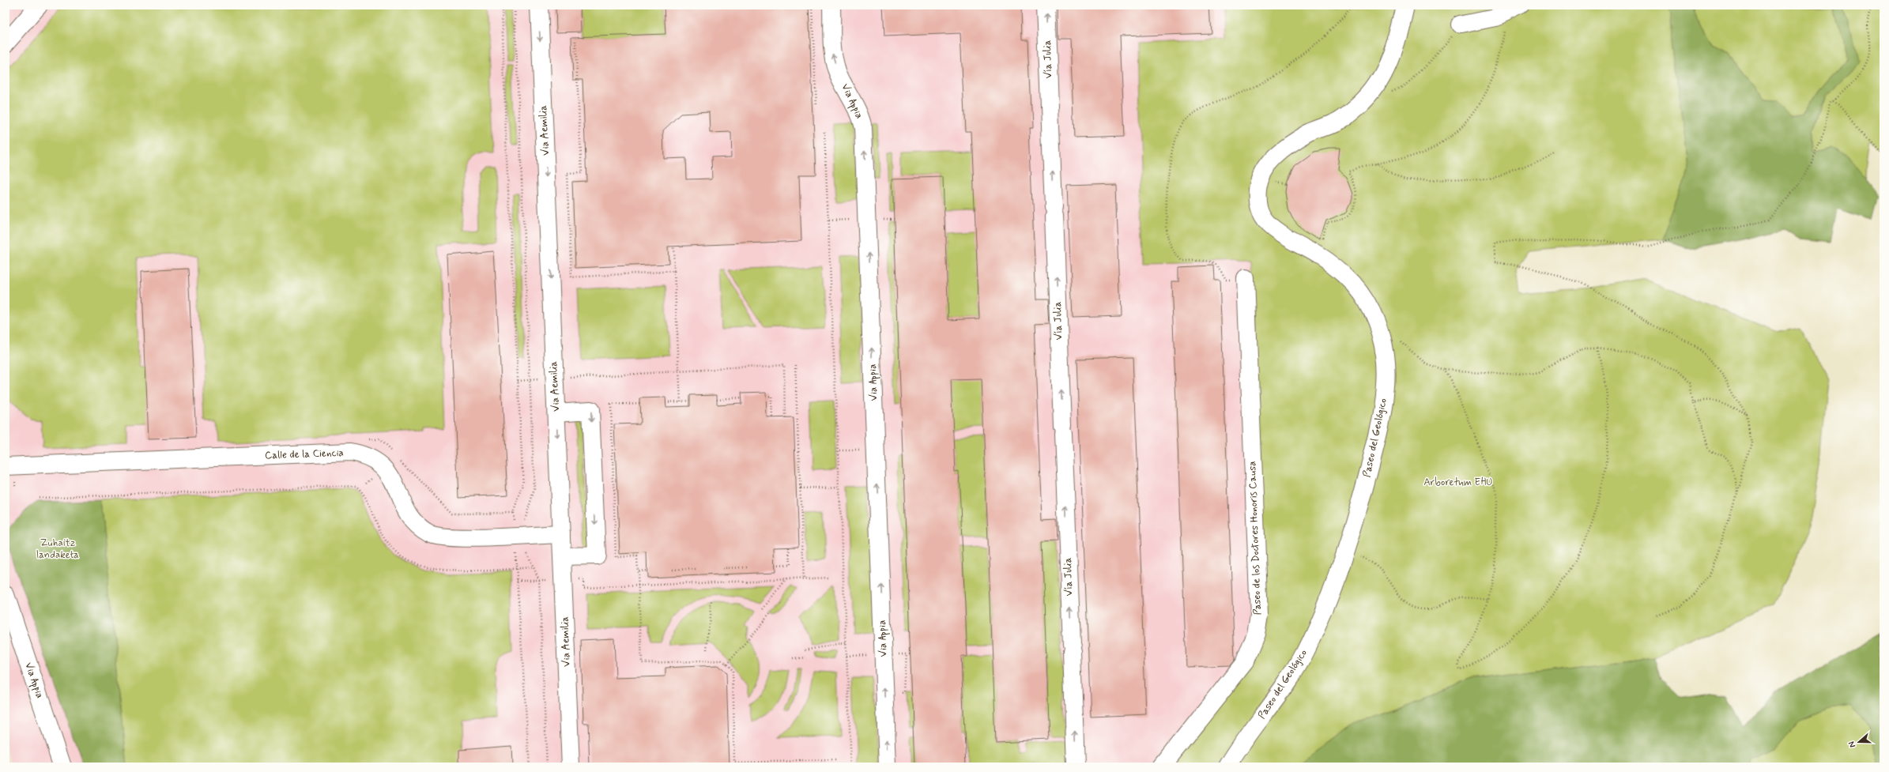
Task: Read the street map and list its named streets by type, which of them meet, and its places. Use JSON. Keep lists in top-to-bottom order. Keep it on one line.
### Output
{"streets":{"street":["Vía Julia","Via Appia","Via Aemilia","Paseo del Geológico","Calle de la Ciencia","Paseo de los Doctores Honoris Causa"]},"crossings":[["Via Aemilia","Calle de la Ciencia"]],"one_way":["Vía Julia","Via Appia","Via Aemilia"],"parks":["Arboretum EHU","Zuhaitz landaketa"],"north":"left"}
